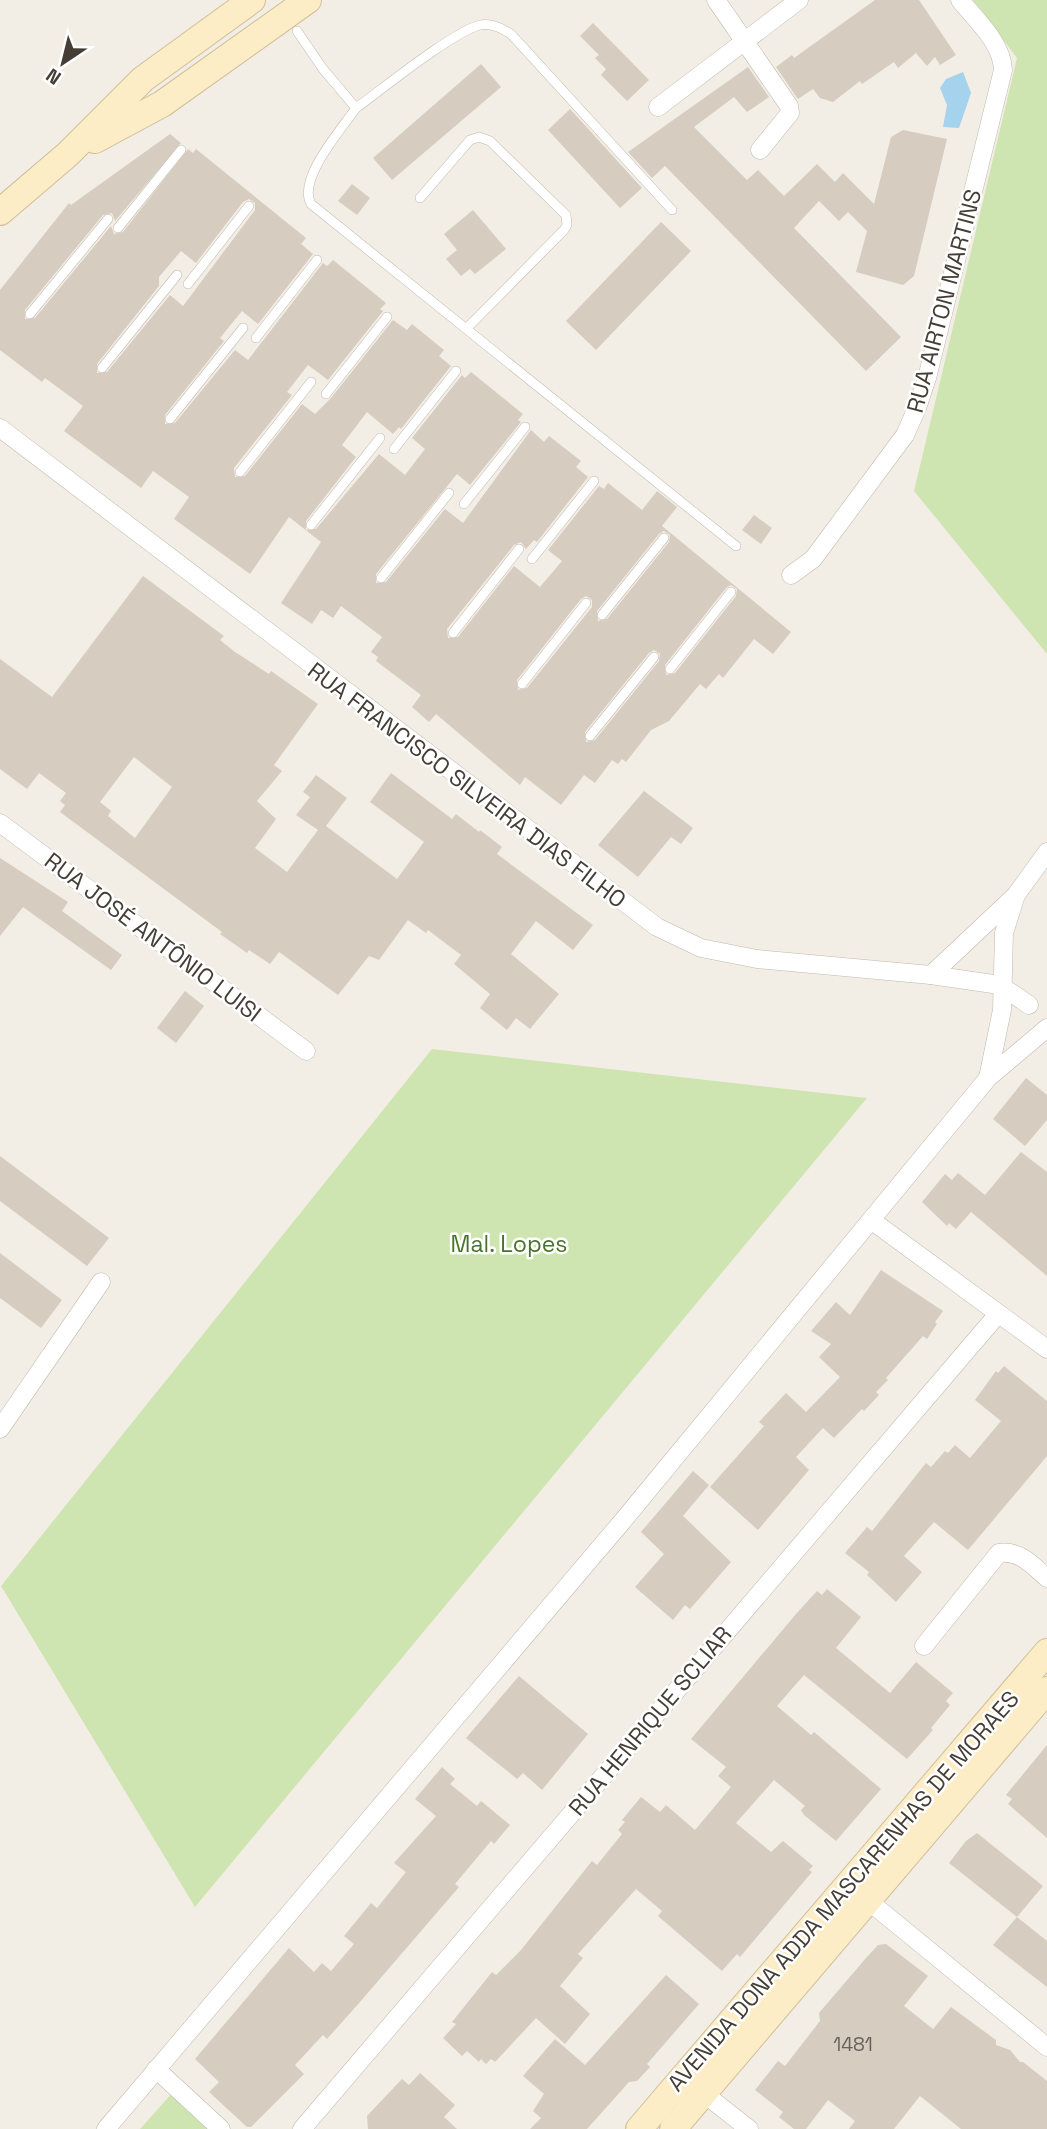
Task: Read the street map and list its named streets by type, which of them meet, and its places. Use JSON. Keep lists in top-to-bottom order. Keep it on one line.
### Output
{"streets":{"main road":["AVENIDA DONA ADDA MASCARENHAS DE MORAES"],"street":["RUA AIRTON MARTINS","RUA FRANCISCO SILVEIRA DIAS FILHO","RUA JOSÉ ANTÔNIO LUISI","RUA HENRIQUE SCLIAR"]},"parks":["Mal. Lopes"],"house_numbers":["1481"],"north":"bottom left"}
